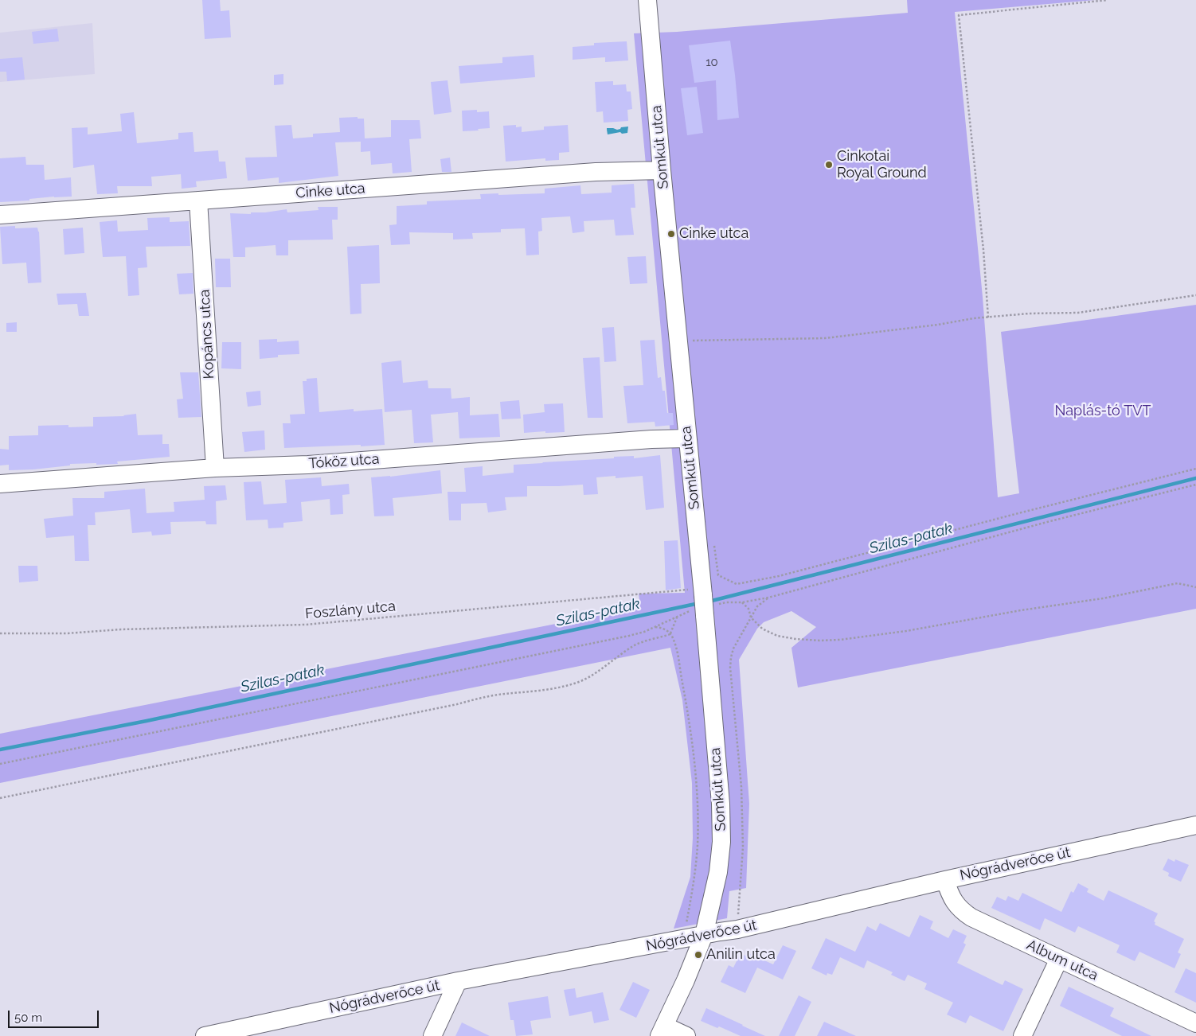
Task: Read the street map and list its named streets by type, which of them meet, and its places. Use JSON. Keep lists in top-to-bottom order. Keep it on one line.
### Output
{"streets":{"street":["Somkút utca","Cinke utca","Kopáncs utca","Tóköz utca","Nógrádverőce út","Album utca"],"path":["Foszlány utca"]},"crossings":[["Somkút utca","Cinke utca"],["Somkút utca","Tóköz utca"],["Somkút utca","Foszlány utca"],["Somkút utca","Nógrádverőce út"],["Cinke utca","Kopáncs utca"],["Kopáncs utca","Tóköz utca"],["Nógrádverőce út","Album utca"]],"water":["Szilas-patak"],"parks":["Naplás-tó TVT"],"places":["Cinkotai Royal Ground","Cinke utca","Anilin utca"],"house_numbers":["10"],"scale_bar":"50 m"}
